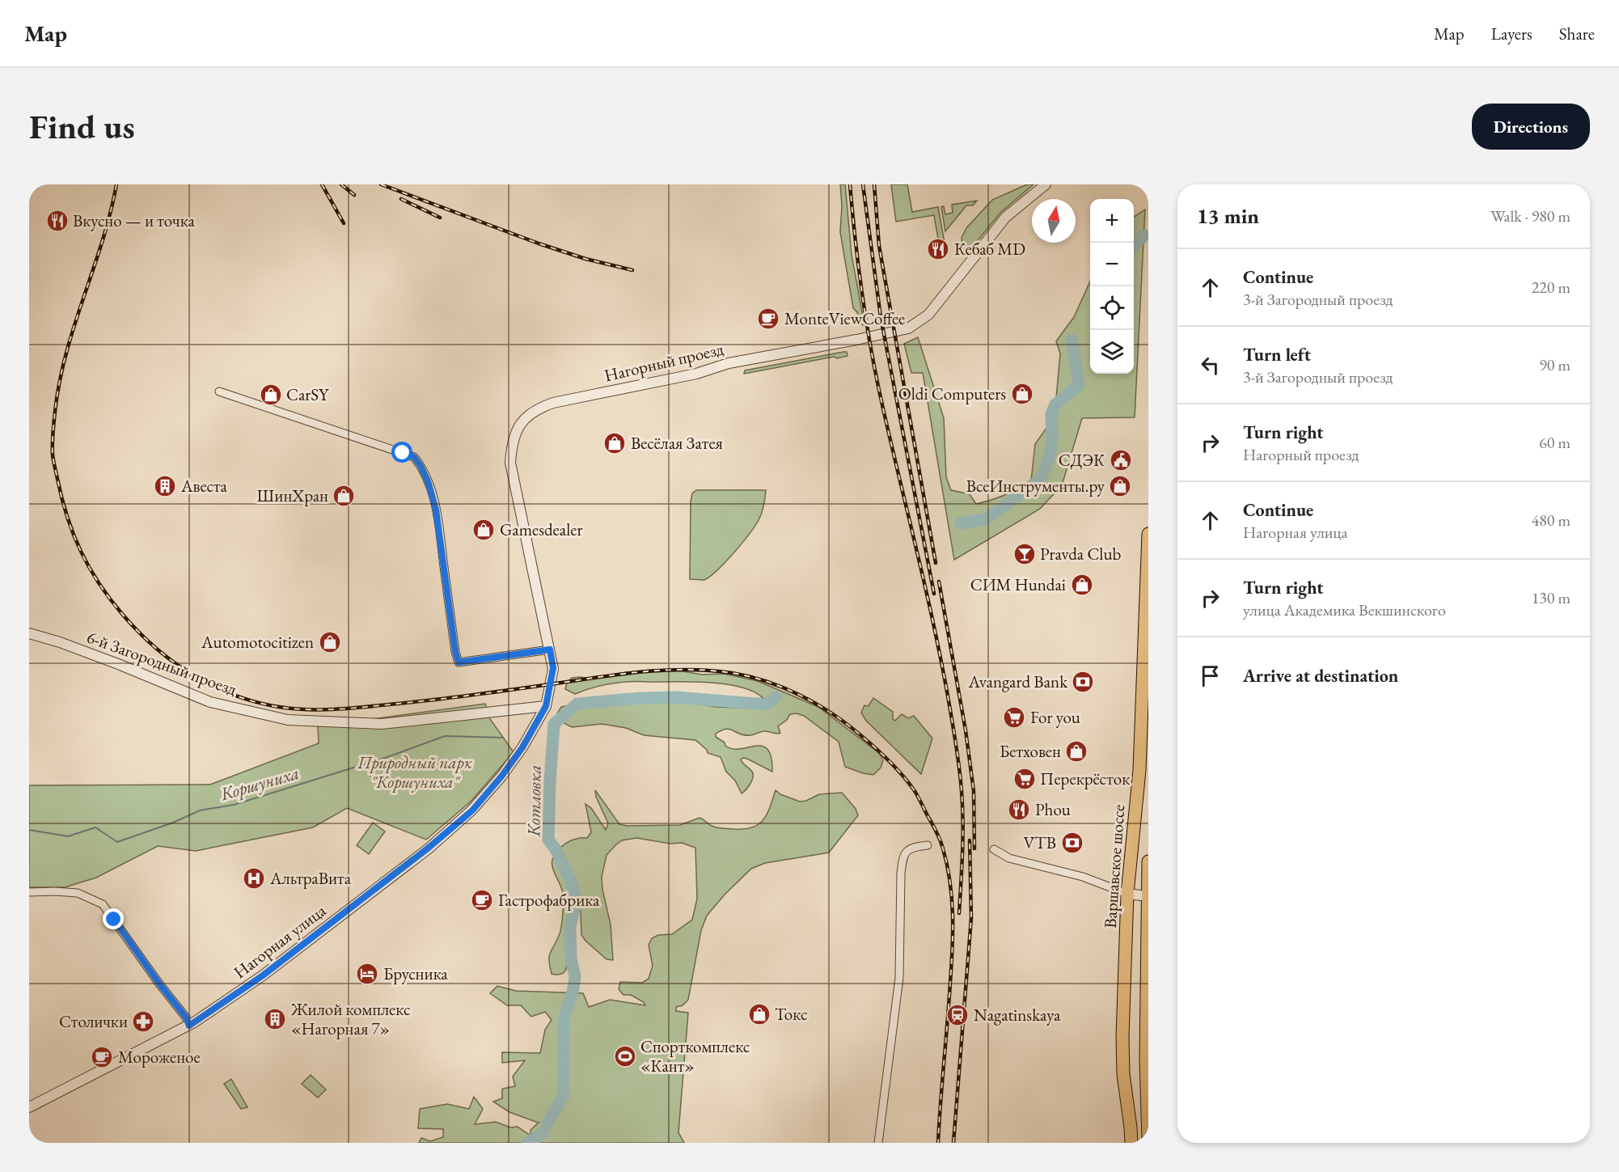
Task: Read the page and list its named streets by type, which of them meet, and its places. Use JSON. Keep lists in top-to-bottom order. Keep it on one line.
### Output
{"streets":{"main road":["Варшавское шоссе"],"street":["Нагорный проезд","6-й Загородный проезд","Нагорная улица"]},"crossings":[["Нагорный проезд","6-й Загородный проезд"],["Нагорный проезд","Нагорная улица"],["6-й Загородный проезд","Нагорная улица"]],"water":["Коршуниха","Котловка"],"parks":["Природный парк \"Коршуниха\""],"places":{"restaurant":["Вкусно — и точка","Кебаб MD","Phou"],"cafe":["MonteViewCoffee","Гастрофабрика","Мороженое"],"shop":["Oldi Computers","CarSY","Весёлая Затея","ВсеИнструменты.ру","ШинХран","Gamesdealer","СИМ Hundai","Automotocitizen","Бетховен","Токс"],"public building":["СДЭК"],"building":["Авеста","Жилой комплекс «Нагорная 7»"],"bar":["Pravda Club"],"bank":["Avangard Bank","VTB"],"supermarket":["For you","Перекрёсток"],"hospital":["АльтраВита"],"hotel":["Брусника"],"station":["Nagatinskaya"],"pharmacy":["Столички"],"sports":["Спорткомплекс «Кант»"]},"north":"top","page":{"header":"Map","nav":["Map","Layers","Share"],"buttons":"Directions","title":"Find us","heading":["13 min","Walk · 980 m"],"map_buttons":["+","−"],"list":[["Continue","3-й Загородный проезд","220 m"],["Turn left","3-й Загородный проезд","90 m"],["Turn right","Нагорный проезд","60 m"],["Continue","Нагорная улица","480 m"],["Turn right","улица Академика Векшинского","130 m"],"Arrive at destination"]}}
